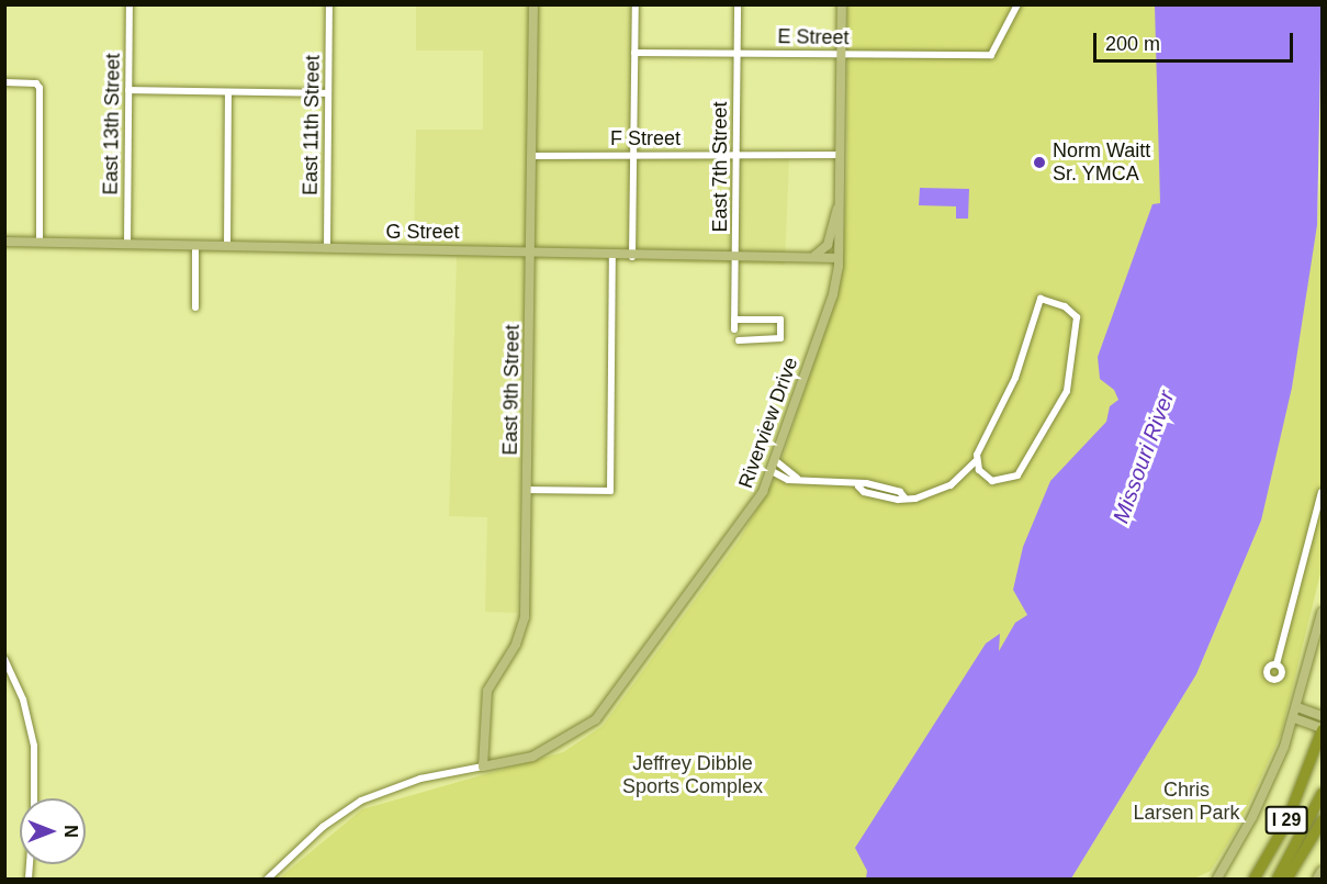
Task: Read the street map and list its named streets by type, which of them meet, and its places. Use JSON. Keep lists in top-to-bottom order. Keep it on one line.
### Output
{"streets":{"highway":["I 29"],"main road":["G Street","East 9th Street","Riverview Drive"],"street":["E Street","East 13th Street","East 11th Street","F Street","East 7th Street"]},"crossings":[["E Street","East 7th Street"],["E Street","Riverview Drive"],["East 13th Street","G Street"],["East 11th Street","G Street"],["F Street","East 7th Street"],["F Street","East 9th Street"],["F Street","Riverview Drive"],["East 7th Street","G Street"],["G Street","East 9th Street"],["G Street","Riverview Drive"],["East 9th Street","Riverview Drive"]],"water":["Missouri River"],"parks":["Jeffrey Dibble Sports Complex","Chris Larsen Park"],"places":["Norm Waitt Sr. YMCA"],"scale_bar":"200 m","north":"right"}
